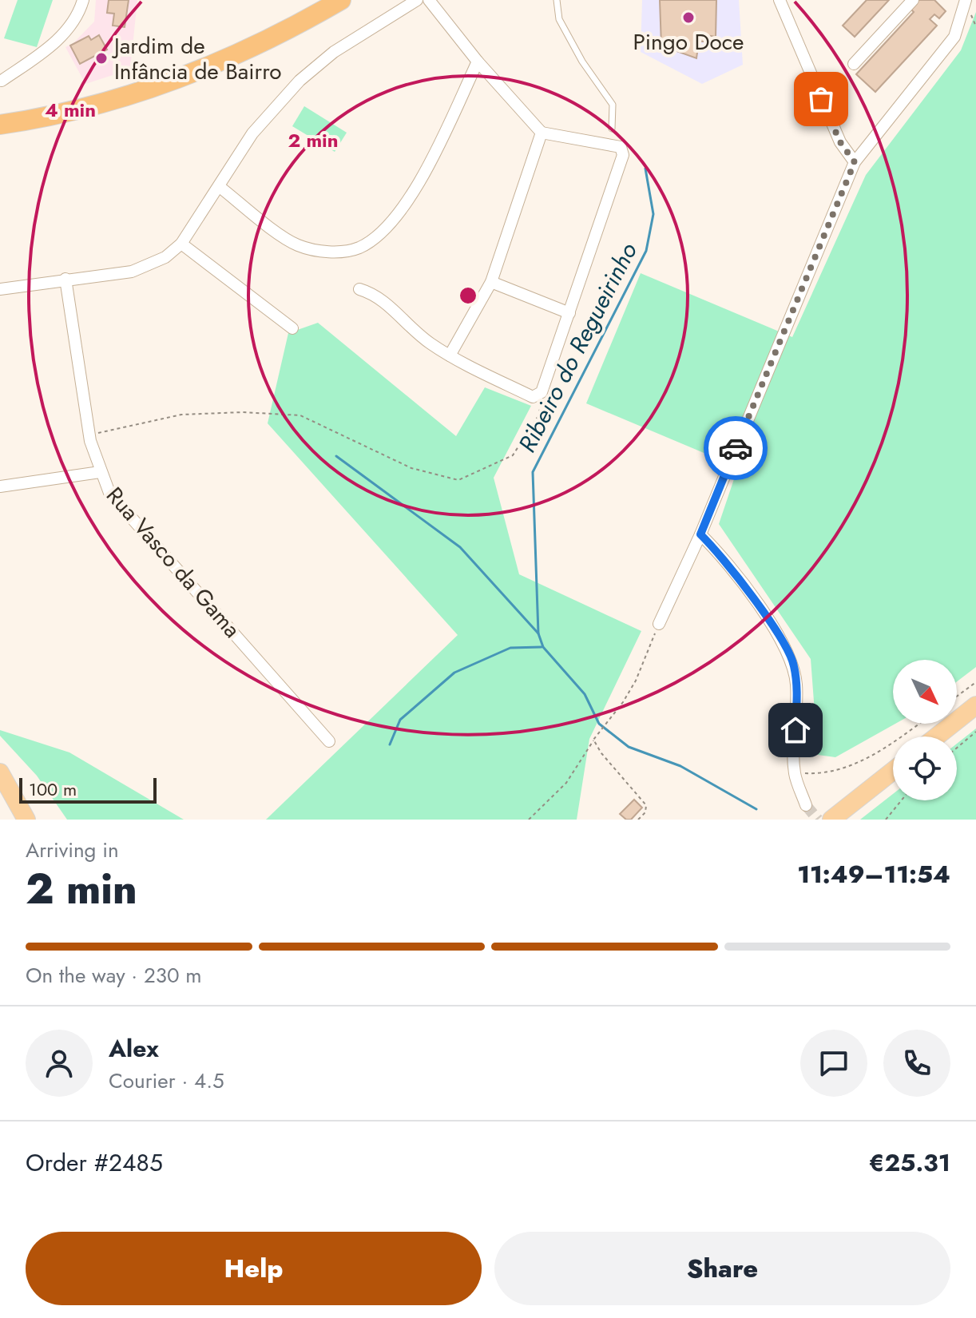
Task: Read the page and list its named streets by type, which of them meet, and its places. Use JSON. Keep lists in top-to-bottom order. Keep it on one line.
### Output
{"streets":{"street":["Rua Vasco da Gama"]},"water":["Ribeiro do Regueirinho"],"places":["Pingo Doce","Jardim de Infância de Bairro"],"scale_bar":"100 m","north":"bottom right","page":{"scale":"100 m","heading":["2 min","Arriving in","11:49–11:54"],"panel":["Alex","Courier · 4.5","Order #2485","€25.31"],"bar":"On the way · 230 m","buttons":["Help","Share"]},"rings":["4 min","2 min"]}
